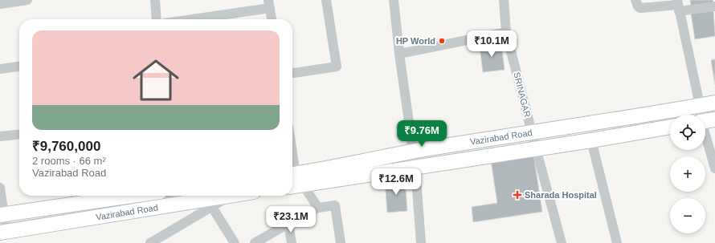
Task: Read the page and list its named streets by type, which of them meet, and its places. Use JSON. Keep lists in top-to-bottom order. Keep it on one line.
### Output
{"streets":{"main road":["Vazirabad Road"],"street":["SRINAGAR"]},"crossings":[["SRINAGAR","Vazirabad Road"]],"places":{"other":["HP World"],"health":["Sharada Hospital"]},"page":{"list":[{"name":"₹9,760,000","note":"2 rooms · 66 m² · Vazirabad Road"}],"price":["₹10.1M","₹9.76M","₹12.6M","₹23.1M"],"map_buttons":["+","−"]}}
